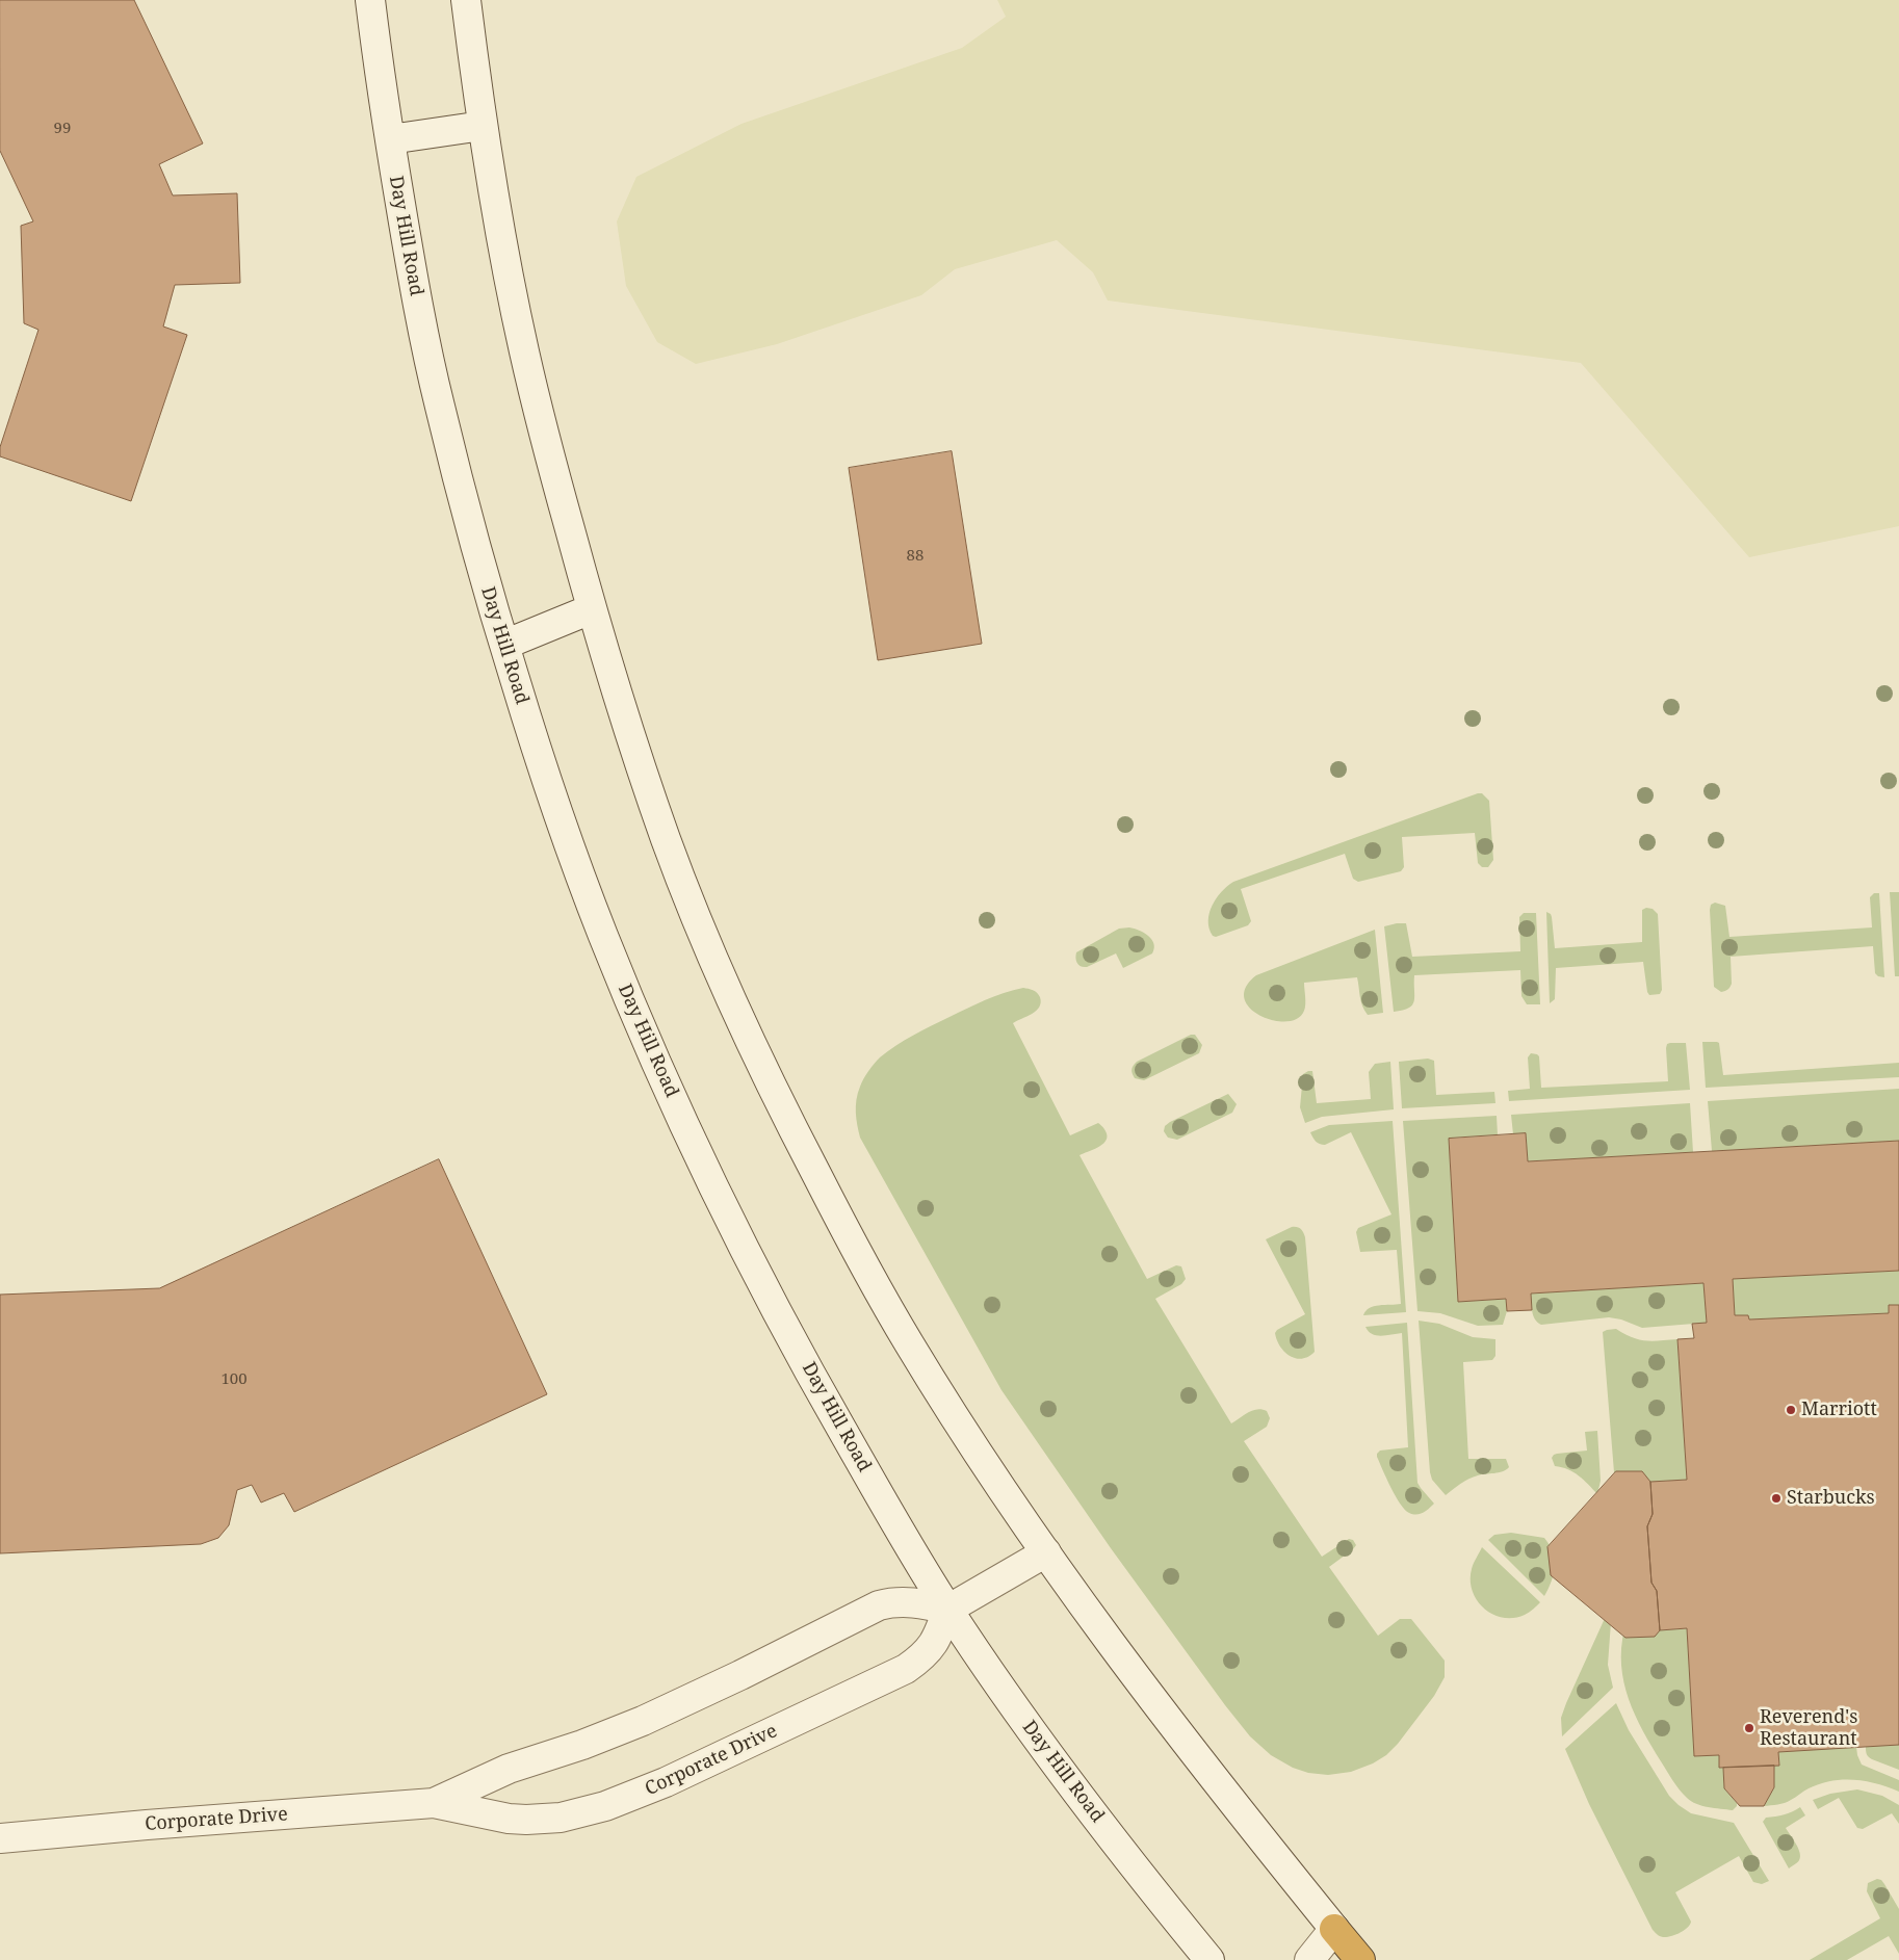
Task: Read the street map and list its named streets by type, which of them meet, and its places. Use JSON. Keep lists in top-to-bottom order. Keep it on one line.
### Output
{"streets":{"main road":["Day Hill Road","Corporate Drive"]},"crossings":[["Day Hill Road","Corporate Drive"]],"places":["Marriott","Starbucks","Reverend's Restaurant"],"house_numbers":["99","88","100"]}
